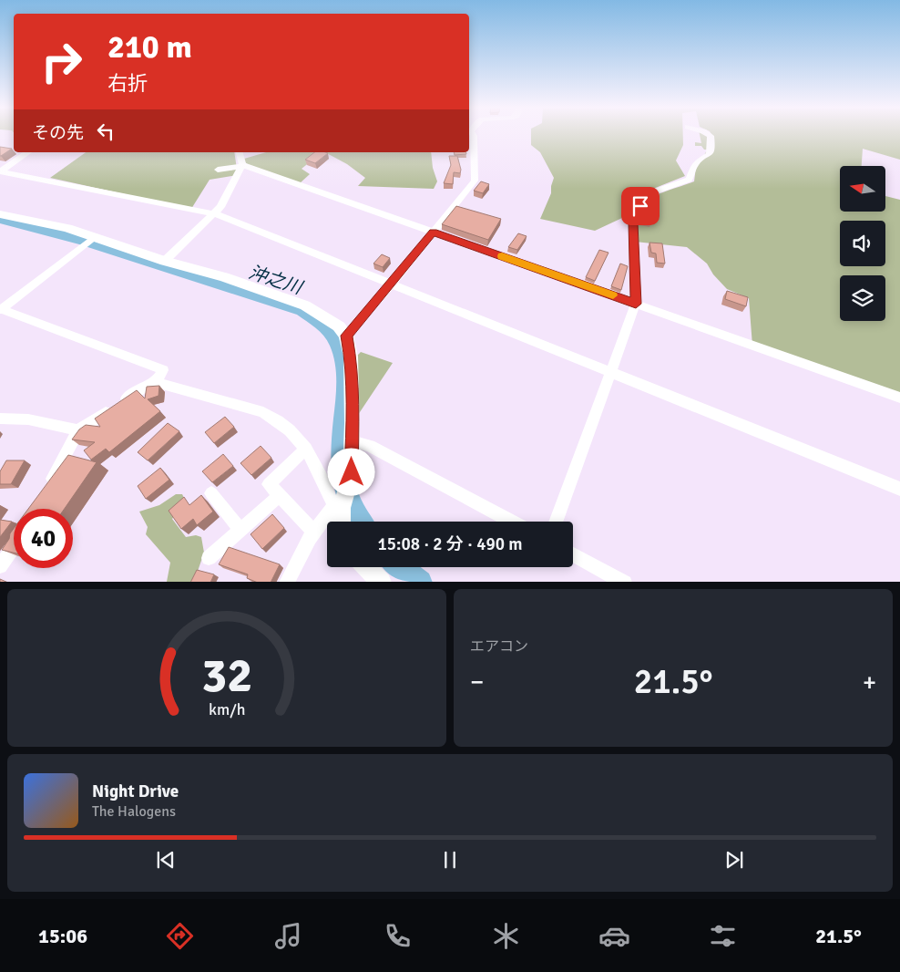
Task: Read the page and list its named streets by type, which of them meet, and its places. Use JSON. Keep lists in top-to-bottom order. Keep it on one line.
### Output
{"water":["沖之川"],"north":"left","page":{"turn":["210 m","右折"],"then":"その先","limit":"40","trip":"15:08 · 2 分 · 490 m","tile":"エアコン","heat":["−","21.5°","+"],"song":["Night Drive","The Halogens"],"tabs":["15:06","21.5°"],"gauge":["32","km/h"]}}
